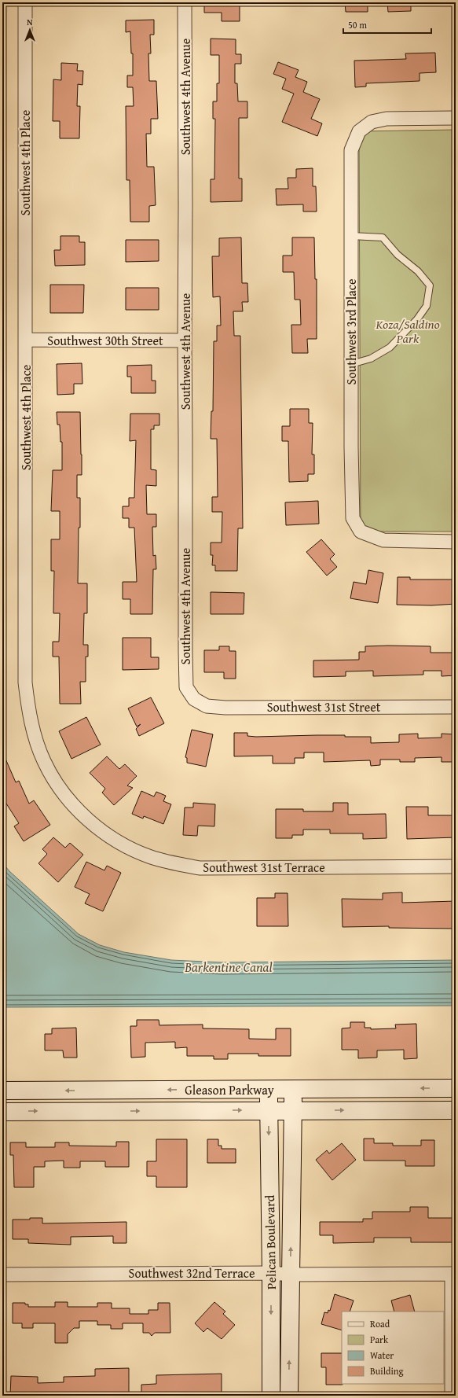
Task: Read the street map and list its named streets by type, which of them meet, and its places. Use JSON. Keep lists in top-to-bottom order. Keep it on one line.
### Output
{"streets":{"main road":["Gleason Parkway","Pelican Boulevard"],"street":["Southwest 4th Avenue","Southwest 4th Place","Southwest 3rd Place","Southwest 30th Street","Southwest 31st Street","Southwest 31st Terrace","Southwest 32nd Terrace"]},"crossings":[["Southwest 4th Avenue","Southwest 30th Street"],["Southwest 4th Avenue","Southwest 31st Street"],["Southwest 4th Place","Southwest 30th Street"],["Southwest 4th Place","Southwest 31st Terrace"],["Gleason Parkway","Pelican Boulevard"],["Pelican Boulevard","Southwest 32nd Terrace"]],"water":["Barkentine Canal"],"parks":["Koza/Saldino Park"],"legend":["Road","Park","Water","Building"],"scale_bar":"50 m","north":"top"}
